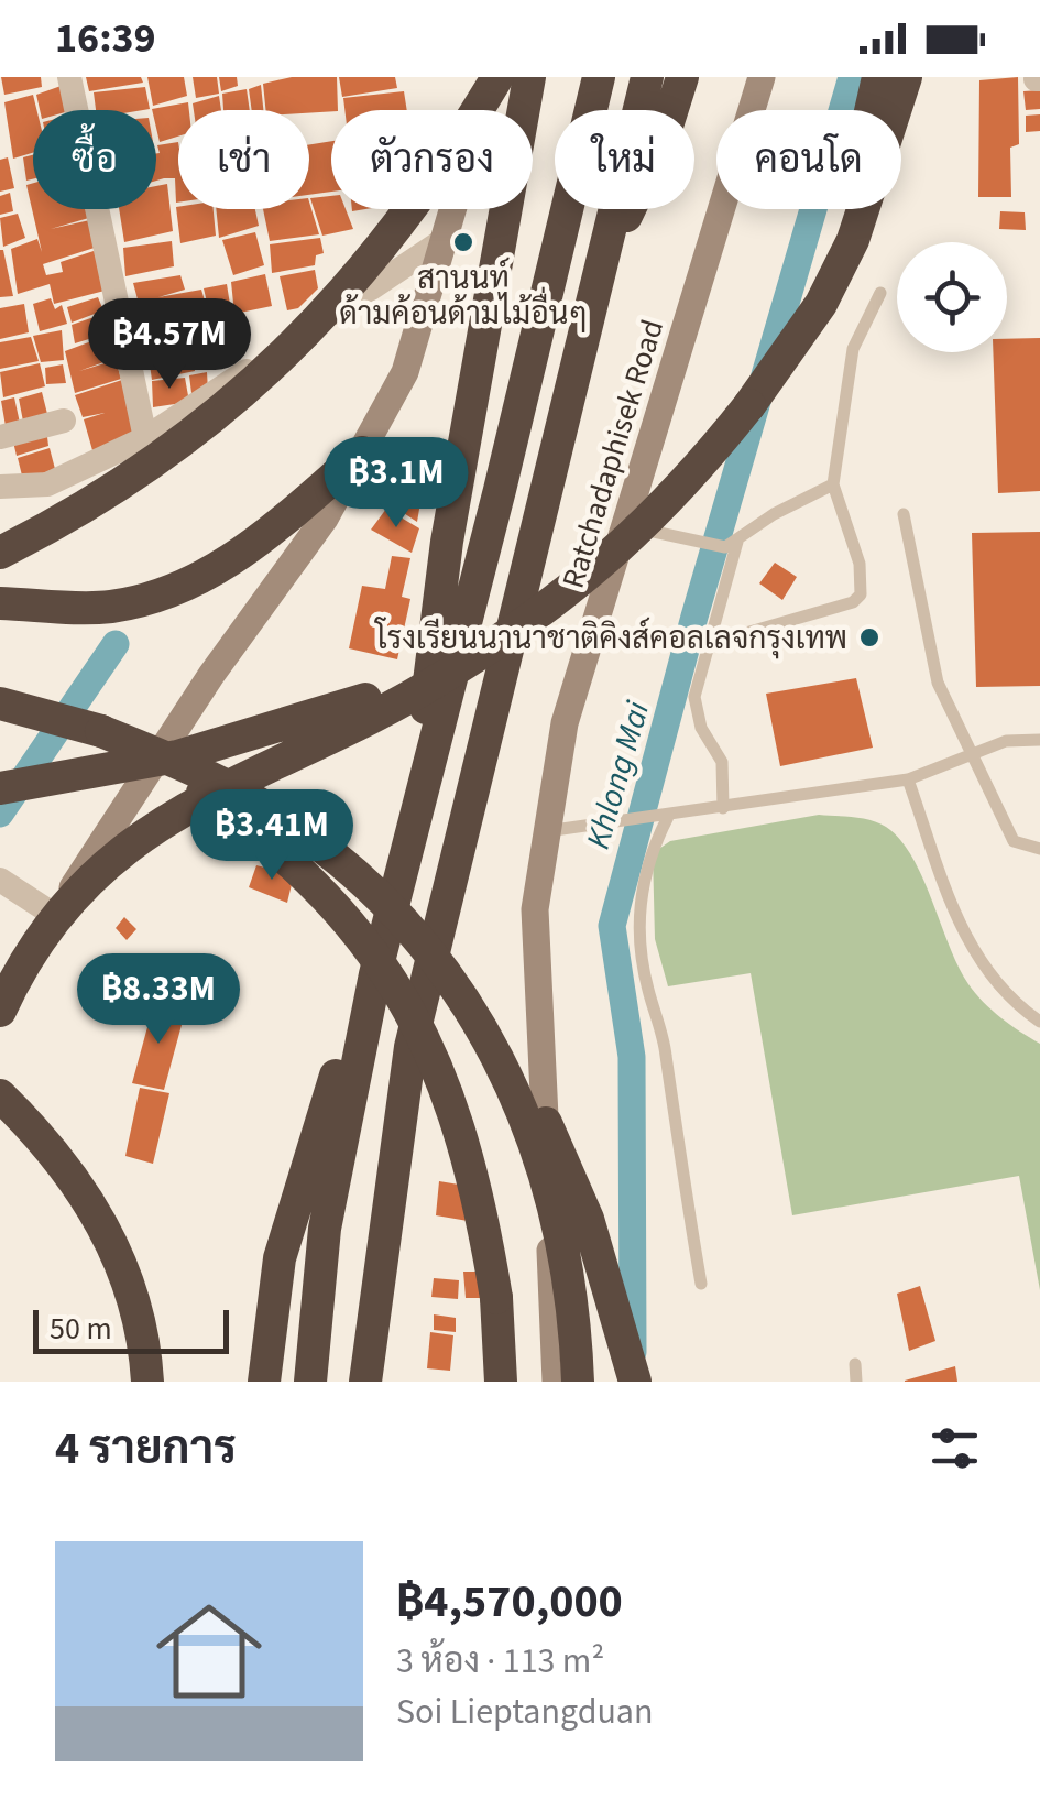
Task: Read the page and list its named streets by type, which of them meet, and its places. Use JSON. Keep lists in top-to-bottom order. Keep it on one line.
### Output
{"streets":{"main road":["Ratchadaphisek Road"]},"water":["Khlong Mai"],"places":["สานนท์ ด้ามค้อนด้ามไม้อื่นๆ","โรงเรียนนานาชาติคิงส์คอลเลจกรุงเทพ"],"scale_bar":"50 m","page":{"status":"16:39","chip":["ซื้อ","เช่า","ตัวกรอง","ใหม่","คอนโด"],"price":["฿4.57M","฿3.1M","฿3.41M","฿8.33M"],"scale":"50 m","heading":"4 รายการ","list":[{"name":"฿4,570,000","note":"3 ห้อง · 113 m² · Soi Lieptangduan"}]}}
